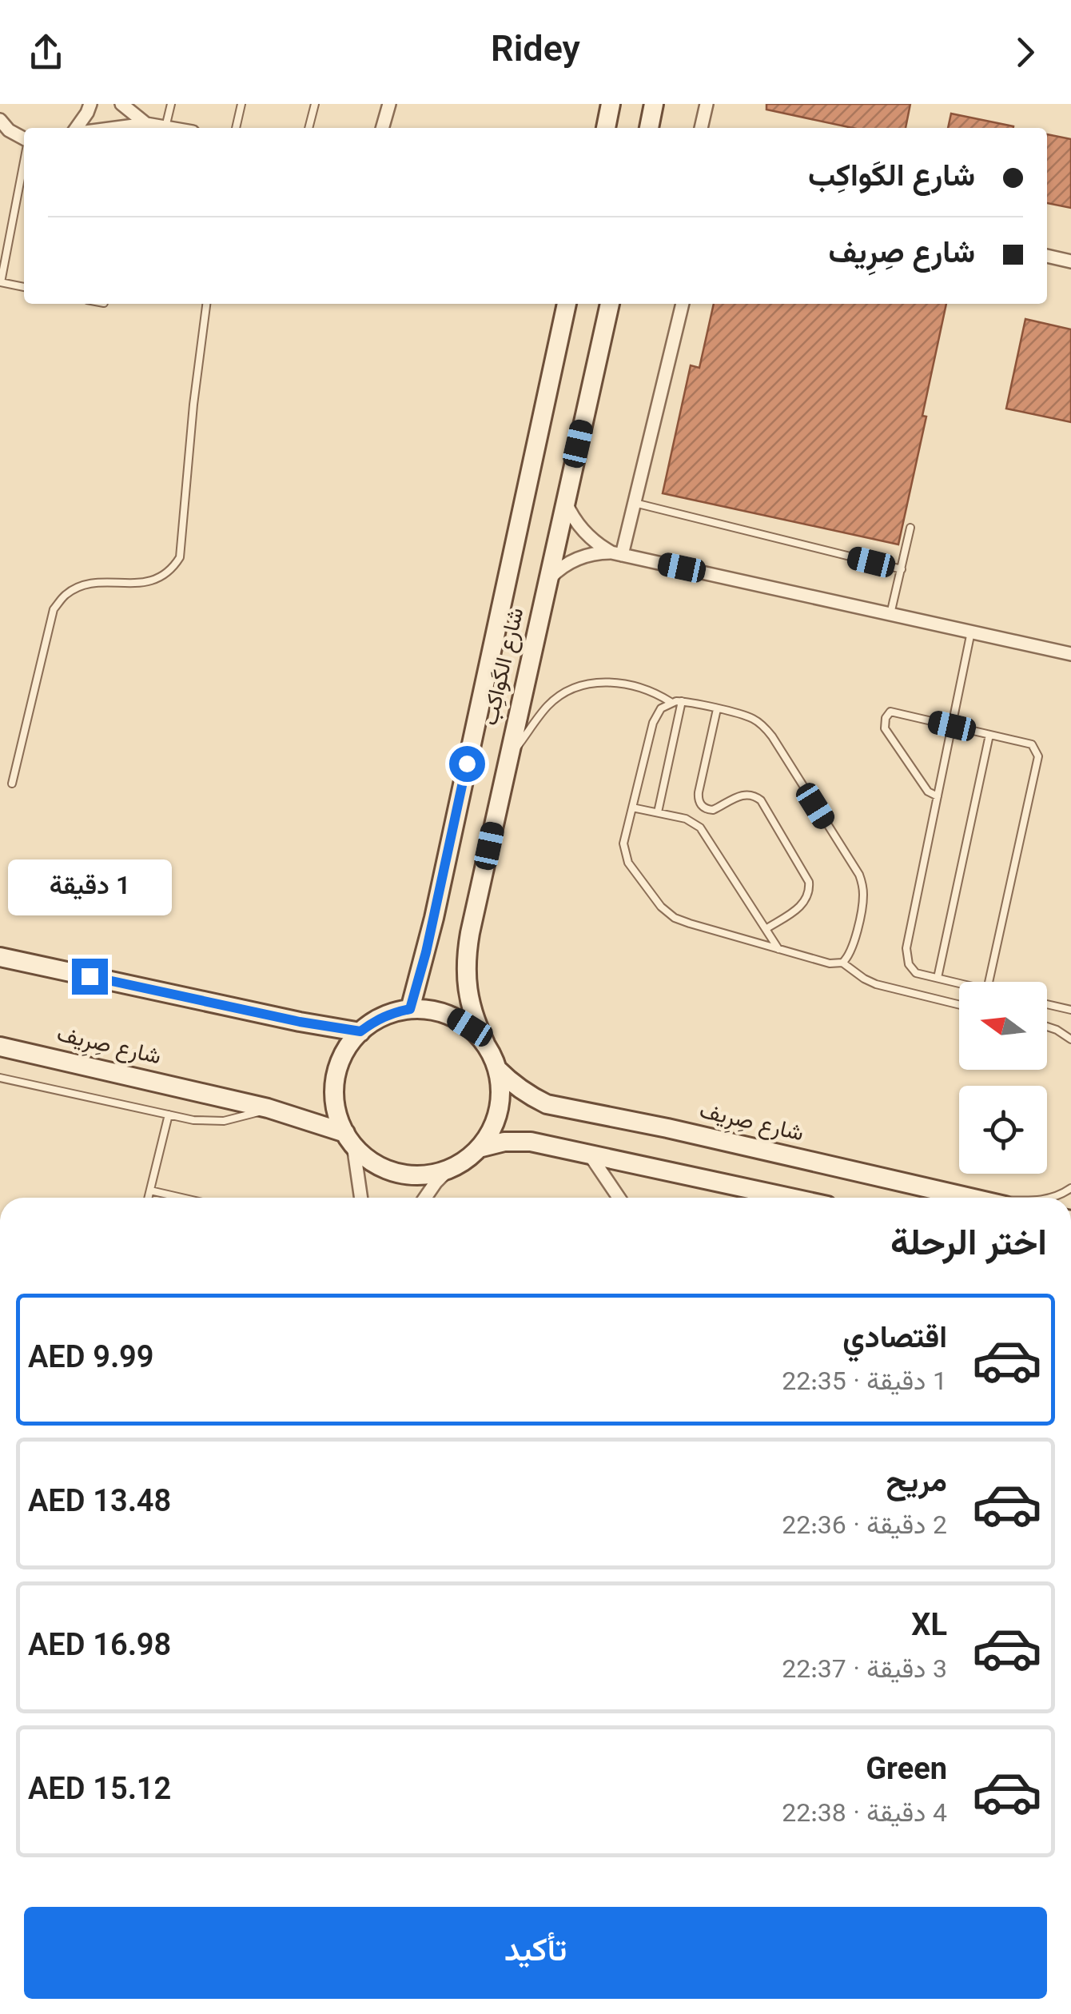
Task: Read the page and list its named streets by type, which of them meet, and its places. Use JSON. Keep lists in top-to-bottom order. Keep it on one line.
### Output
{"streets":{"main road":["شارع الكَواكِب","شارع صِرِيف"]},"crossings":[["شارع الكَواكِب","شارع صِرِيف"]],"north":"left","page":{"header":"Ridey","banner":["شارع الكَواكِب","شارع صِرِيف"],"bubble":"1 دقيقة","heading":"اختر الرحلة","list":[{"name":"اقتصادي","note":"1 دقيقة · 22:35","value":"AED 9.99"},{"name":"مريح","note":"2 دقيقة · 22:36","value":"AED 13.48"},{"name":"XL","note":"3 دقيقة · 22:37","value":"AED 16.98"},{"name":"Green","note":"4 دقيقة · 22:38","value":"AED 15.12"}],"buttons":"تأكيد"}}
